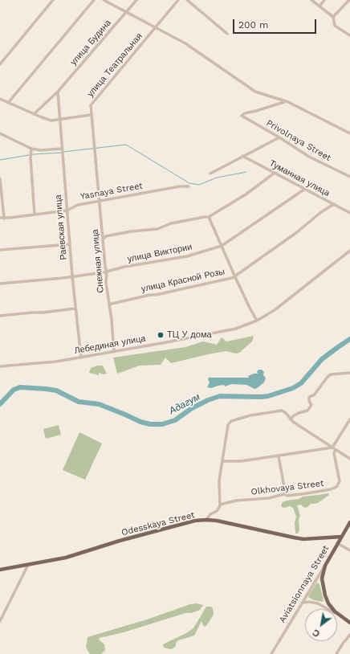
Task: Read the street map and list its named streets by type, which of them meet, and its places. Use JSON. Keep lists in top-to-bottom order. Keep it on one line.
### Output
{"streets":{"main road":["Odesskaya Street","Aviatsionnaya Street"],"street":["улица Будина","улица Театральная","Privolnaya Street","Туманная улица","Yasnaya Street","Раевская улица","улица Виктории","Снежная улица","улица Красной Розы","Лебединая улица","Olkhovaya Street"]},"crossings":[["улица Будина","Раевская улица"],["улица Театральная","Снежная улица"],["Туманная улица","улица Виктории"],["Туманная улица","улица Красной Розы"],["Yasnaya Street","Раевская улица"],["Yasnaya Street","Снежная улица"],["Раевская улица","улица Виктории"],["Раевская улица","Лебединая улица"],["улица Виктории","Снежная улица"],["Снежная улица","улица Красной Розы"],["Снежная улица","Лебединая улица"],["Odesskaya Street","Aviatsionnaya Street"]],"water":["Адагум"],"places":["ТЦ У дома"],"scale_bar":"200 m","north":"bottom left"}
